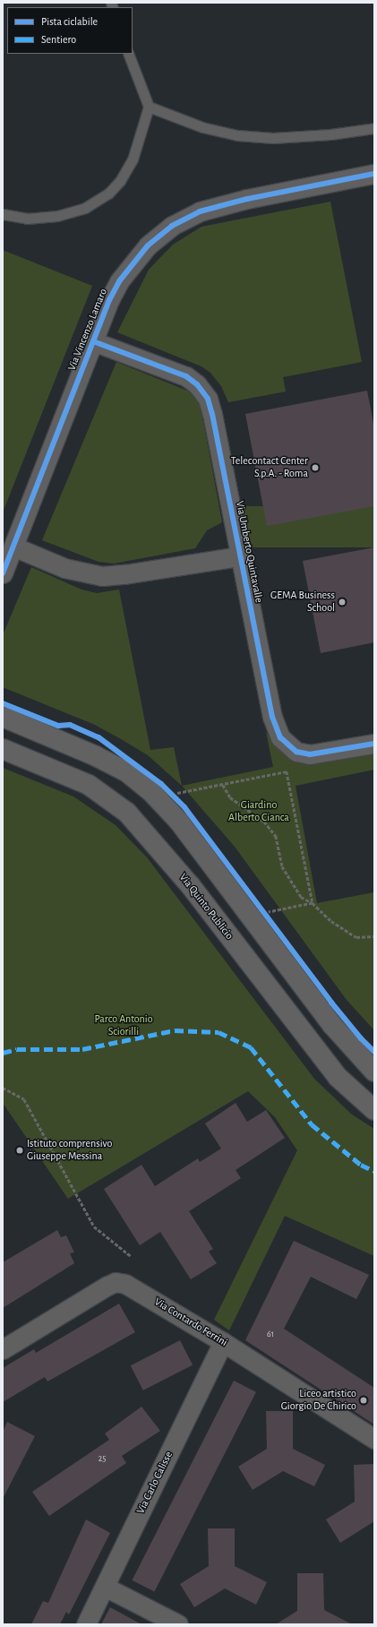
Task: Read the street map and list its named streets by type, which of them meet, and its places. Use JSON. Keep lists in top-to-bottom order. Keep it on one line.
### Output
{"streets":{"street":["Via Vincenzo Lamaro","Via Umberto Quintavalle","Via Quinto Publicio","Via Contardo Ferrini","Via Carlo Calisse"]},"crossings":[["Via Vincenzo Lamaro","Via Umberto Quintavalle"],["Via Contardo Ferrini","Via Carlo Calisse"]],"parks":["Giardino Alberto Cianca","Parco Antonio Sciorilli"],"places":["Telecontact Center S.p.A. - Roma","GEMA Business School","Istituto comprensivo Giuseppe Messina","Liceo artistico Giorgio De Chirico"],"house_numbers":["61","25"],"legend":["Pista ciclabile","Sentiero"]}
